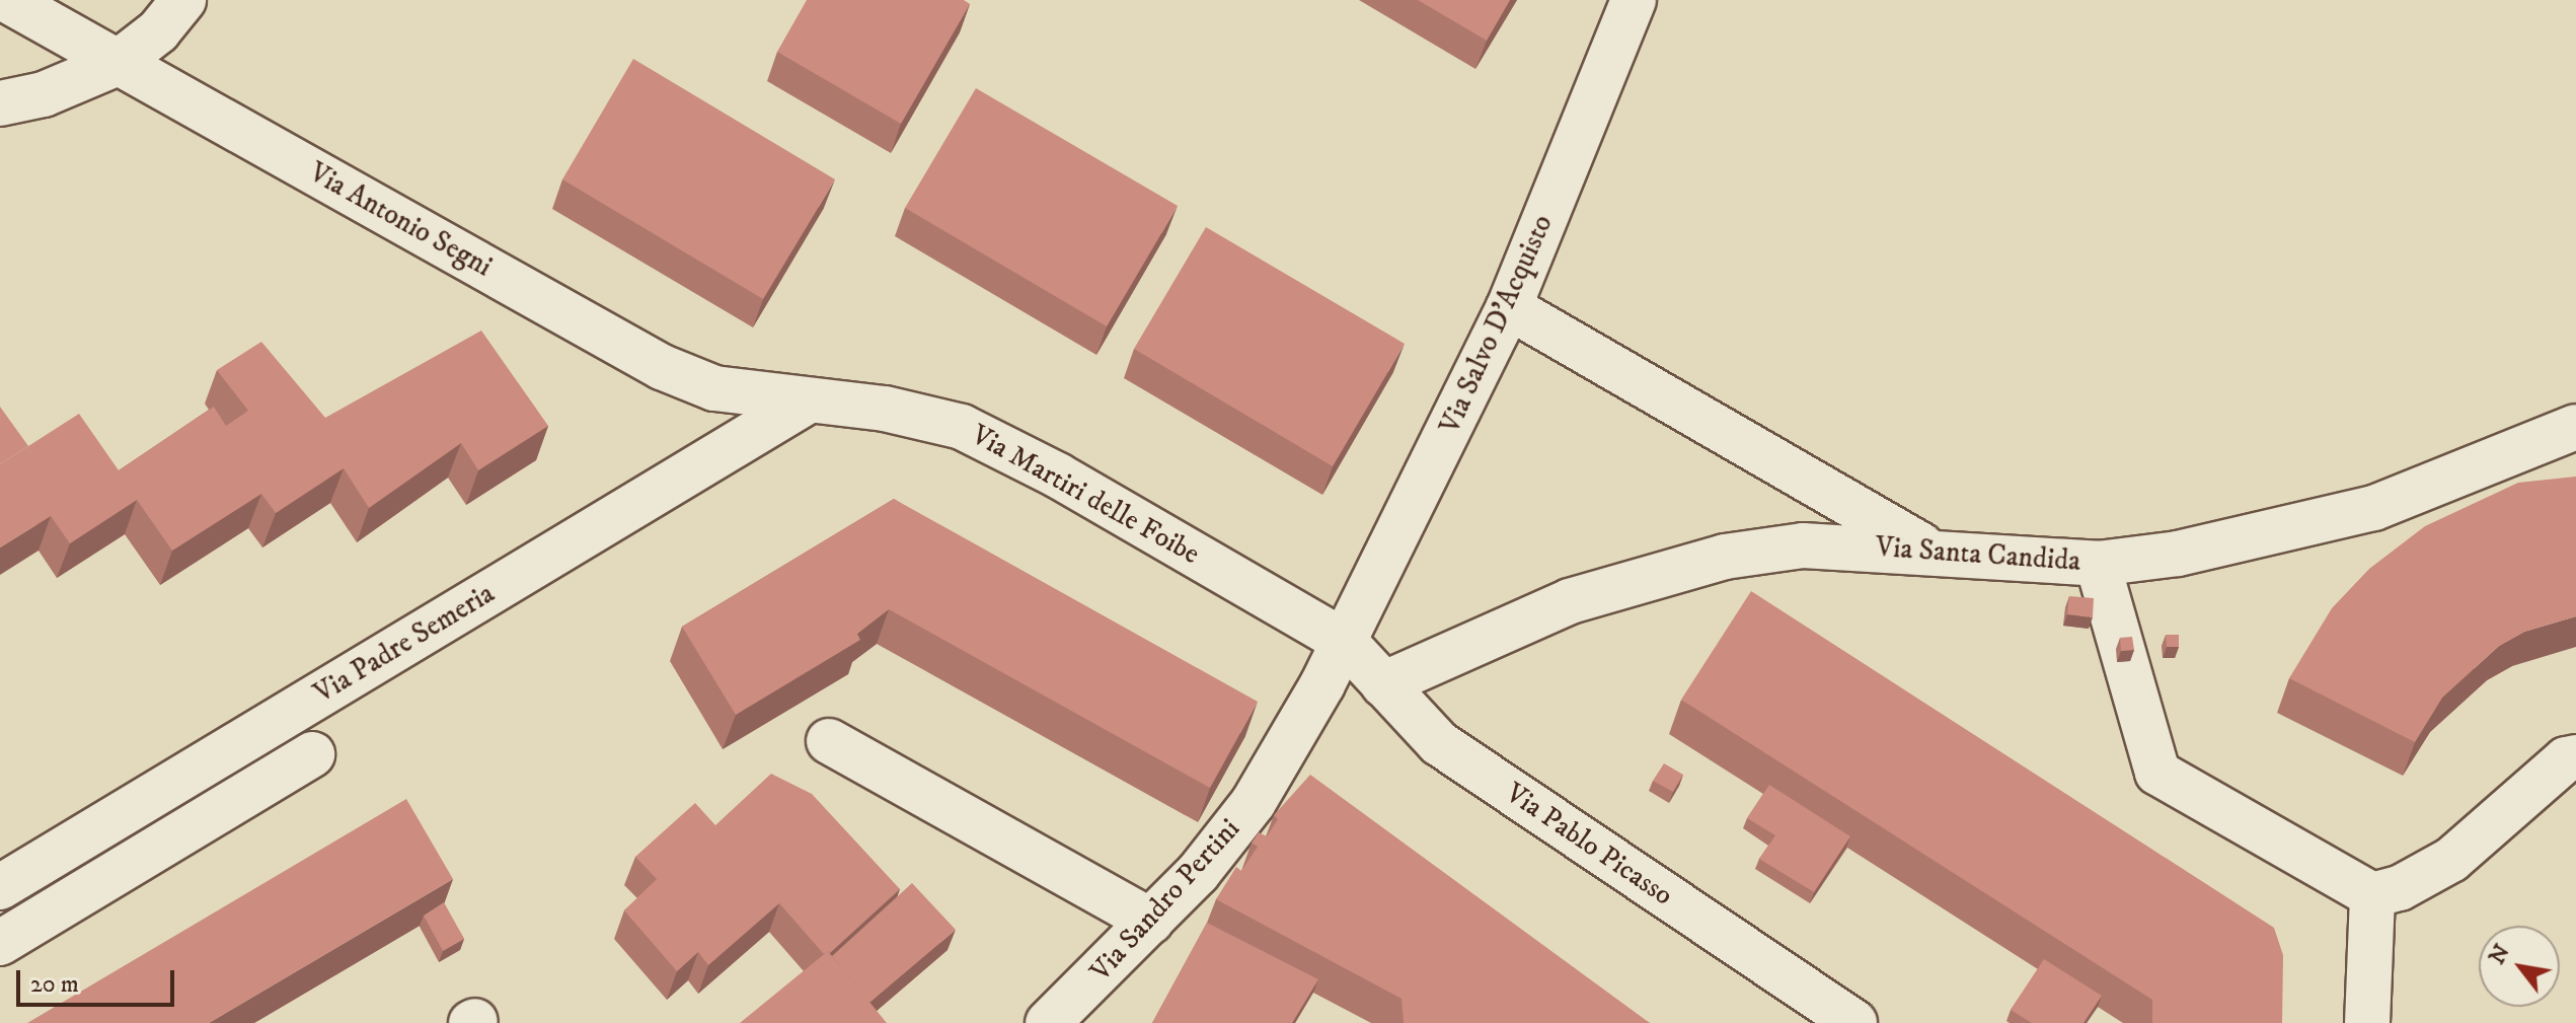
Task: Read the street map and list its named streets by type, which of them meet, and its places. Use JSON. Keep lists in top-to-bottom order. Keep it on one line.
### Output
{"streets":{"street":["Via Antonio Segni","Via Salvo D'Acquisto","Via Martiri delle Foibe","Via Santa Candida","Via Padre Semeria","Via Pablo Picasso","Via Sandro Pertini"]},"crossings":[["Via Antonio Segni","Via Martiri delle Foibe"],["Via Antonio Segni","Via Padre Semeria"],["Via Salvo D'Acquisto","Via Martiri delle Foibe"],["Via Salvo D'Acquisto","Via Pablo Picasso"],["Via Salvo D'Acquisto","Via Sandro Pertini"],["Via Martiri delle Foibe","Via Padre Semeria"],["Via Martiri delle Foibe","Via Pablo Picasso"],["Via Martiri delle Foibe","Via Sandro Pertini"],["Via Santa Candida","Via Pablo Picasso"],["Via Pablo Picasso","Via Sandro Pertini"]],"scale_bar":"20 m","north":"top left"}
